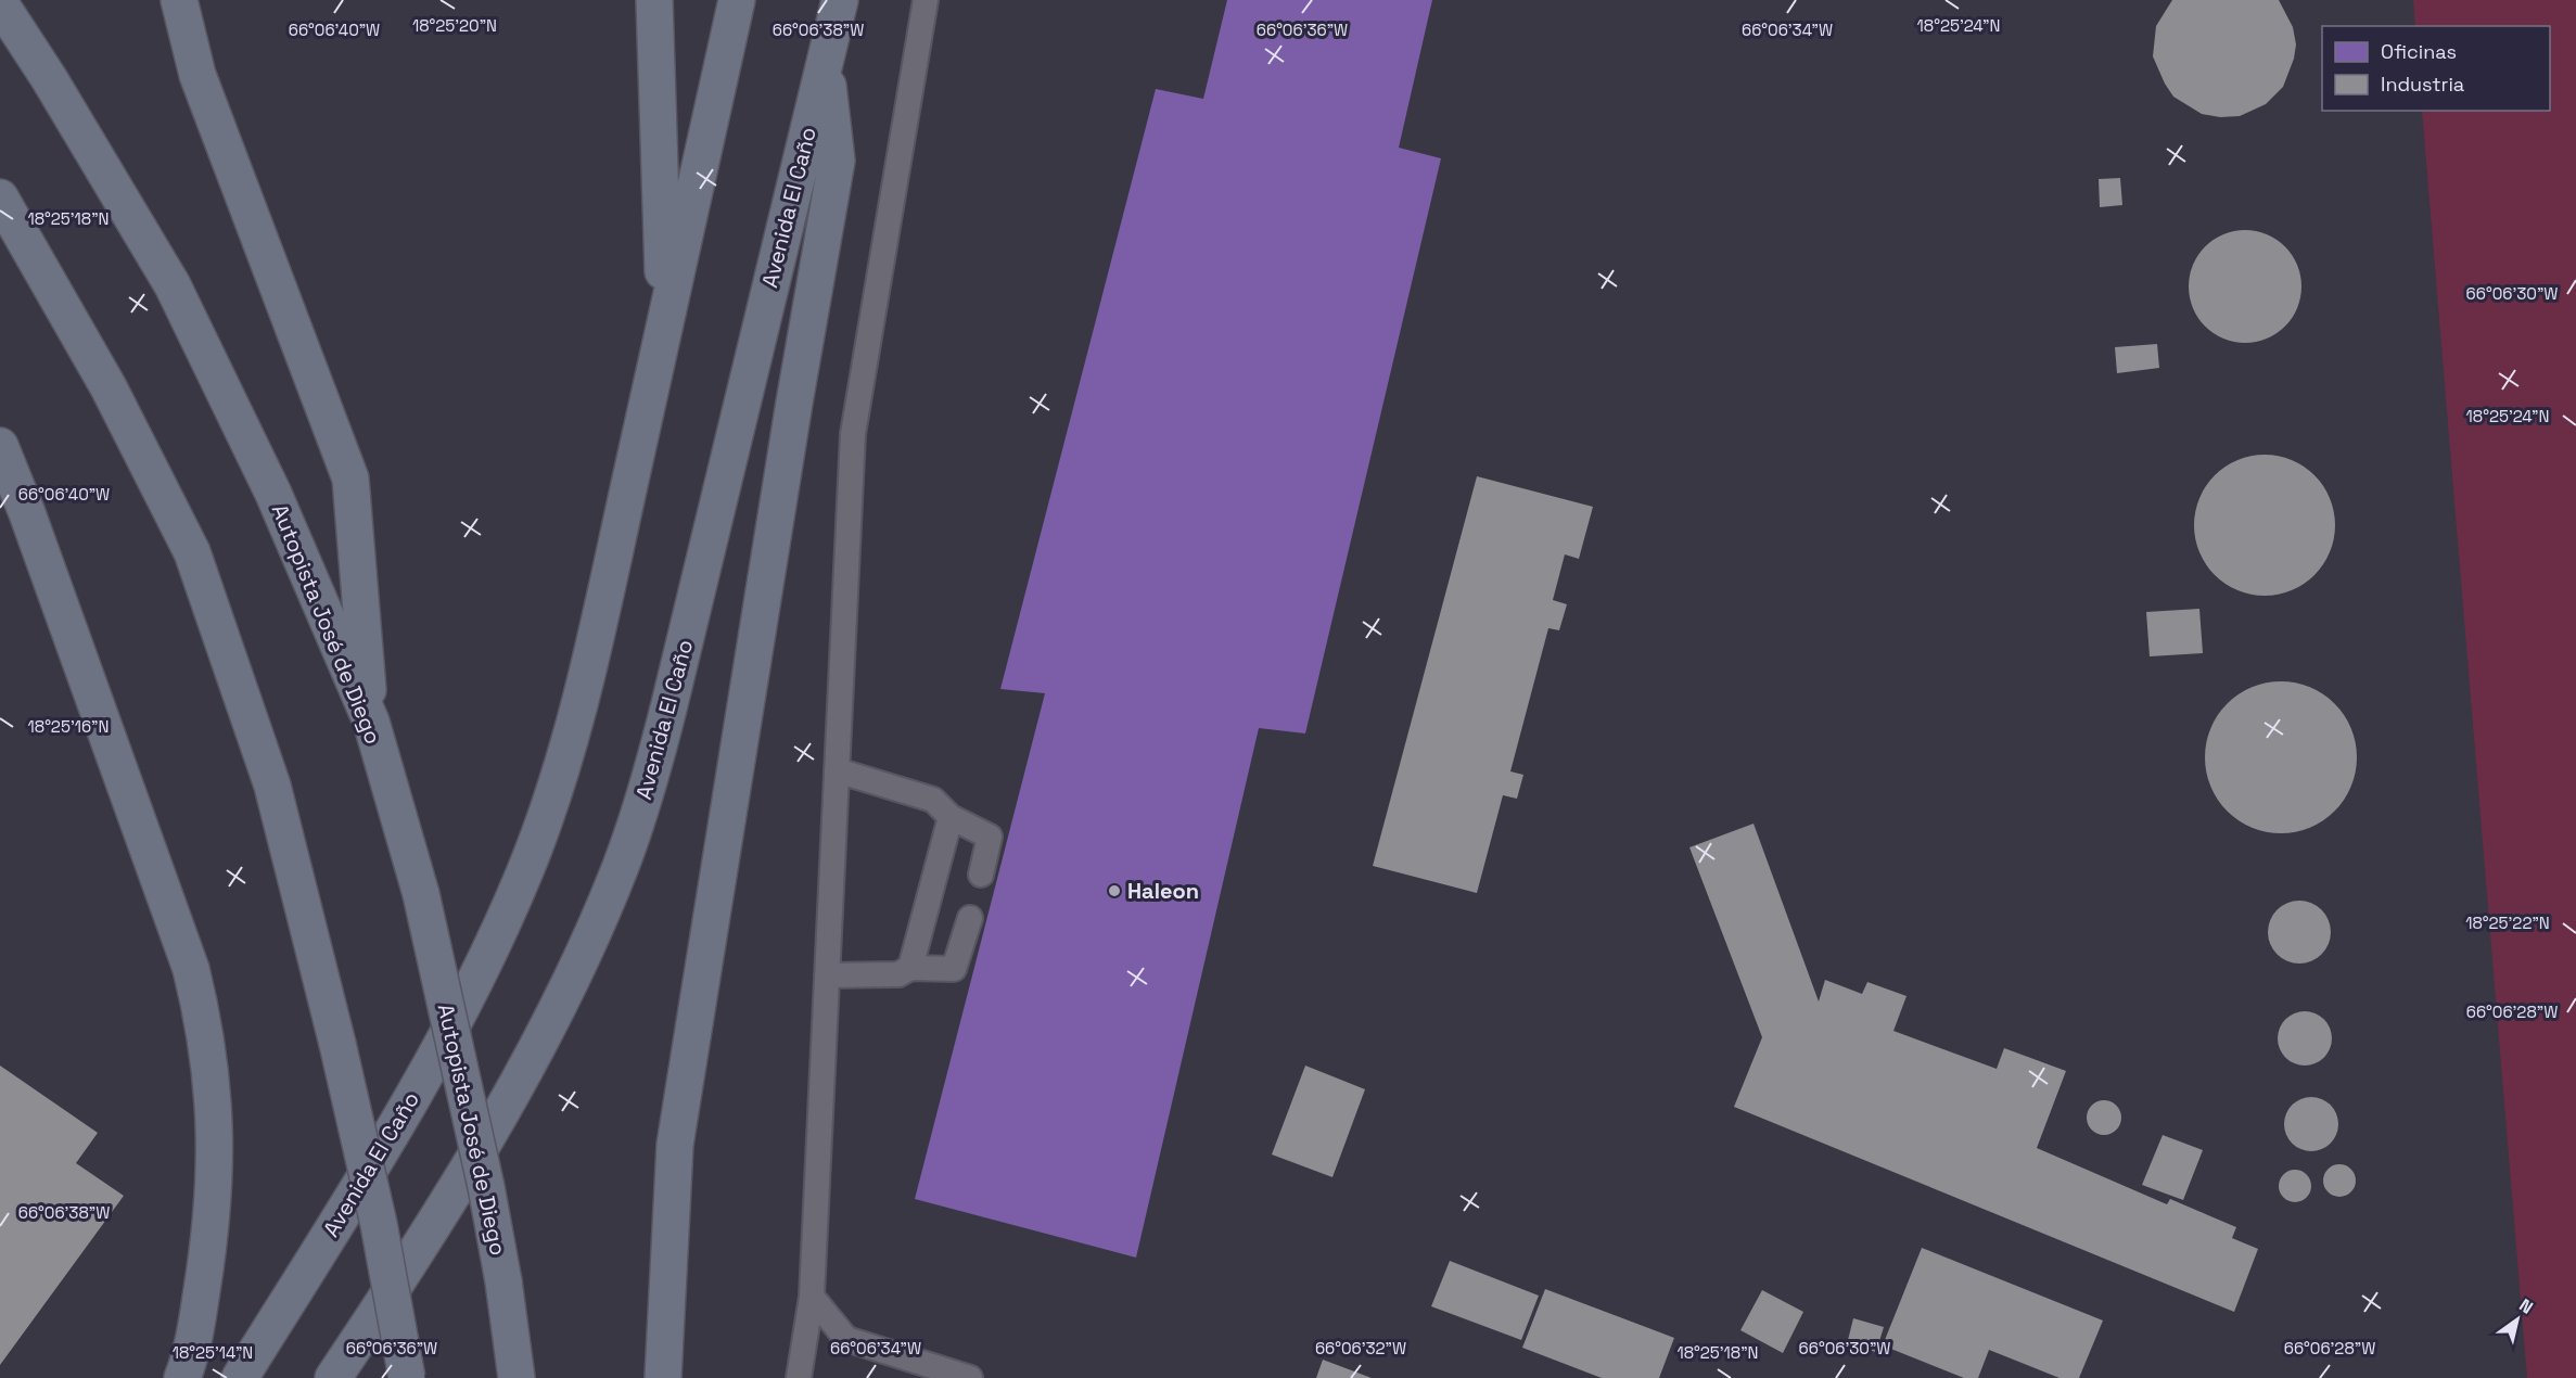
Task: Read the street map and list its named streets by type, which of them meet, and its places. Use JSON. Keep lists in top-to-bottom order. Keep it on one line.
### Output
{"streets":{"highway":["Avenida El Caño","Autopista José de Diego"]},"places":["Haleon"],"legend":["Oficinas","Industria"],"north":"top right","coordinates":["18°25'20\"N","18°25'24\"N","66°06'40\"W","66°06'38\"W","66°06'36\"W","66°06'34\"W","18°25'18\"N","66°06'30\"W","18°25'16\"N","18°25'22\"N","66°06'28\"W","66°06'32\"W","18°25'14\"N"]}
